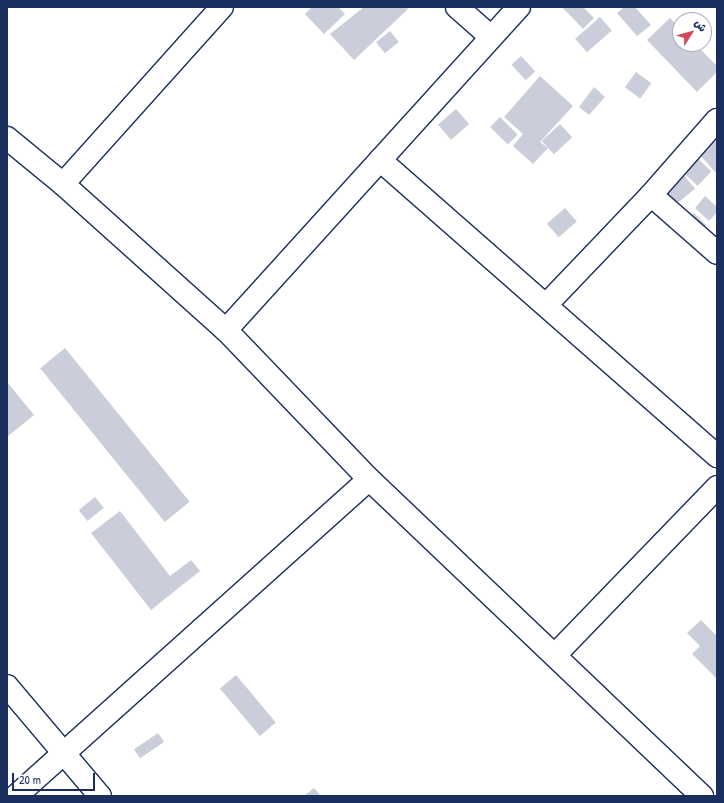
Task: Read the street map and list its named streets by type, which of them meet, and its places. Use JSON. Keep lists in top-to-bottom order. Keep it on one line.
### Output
{"scale_bar":"20 m","north":"top right"}
